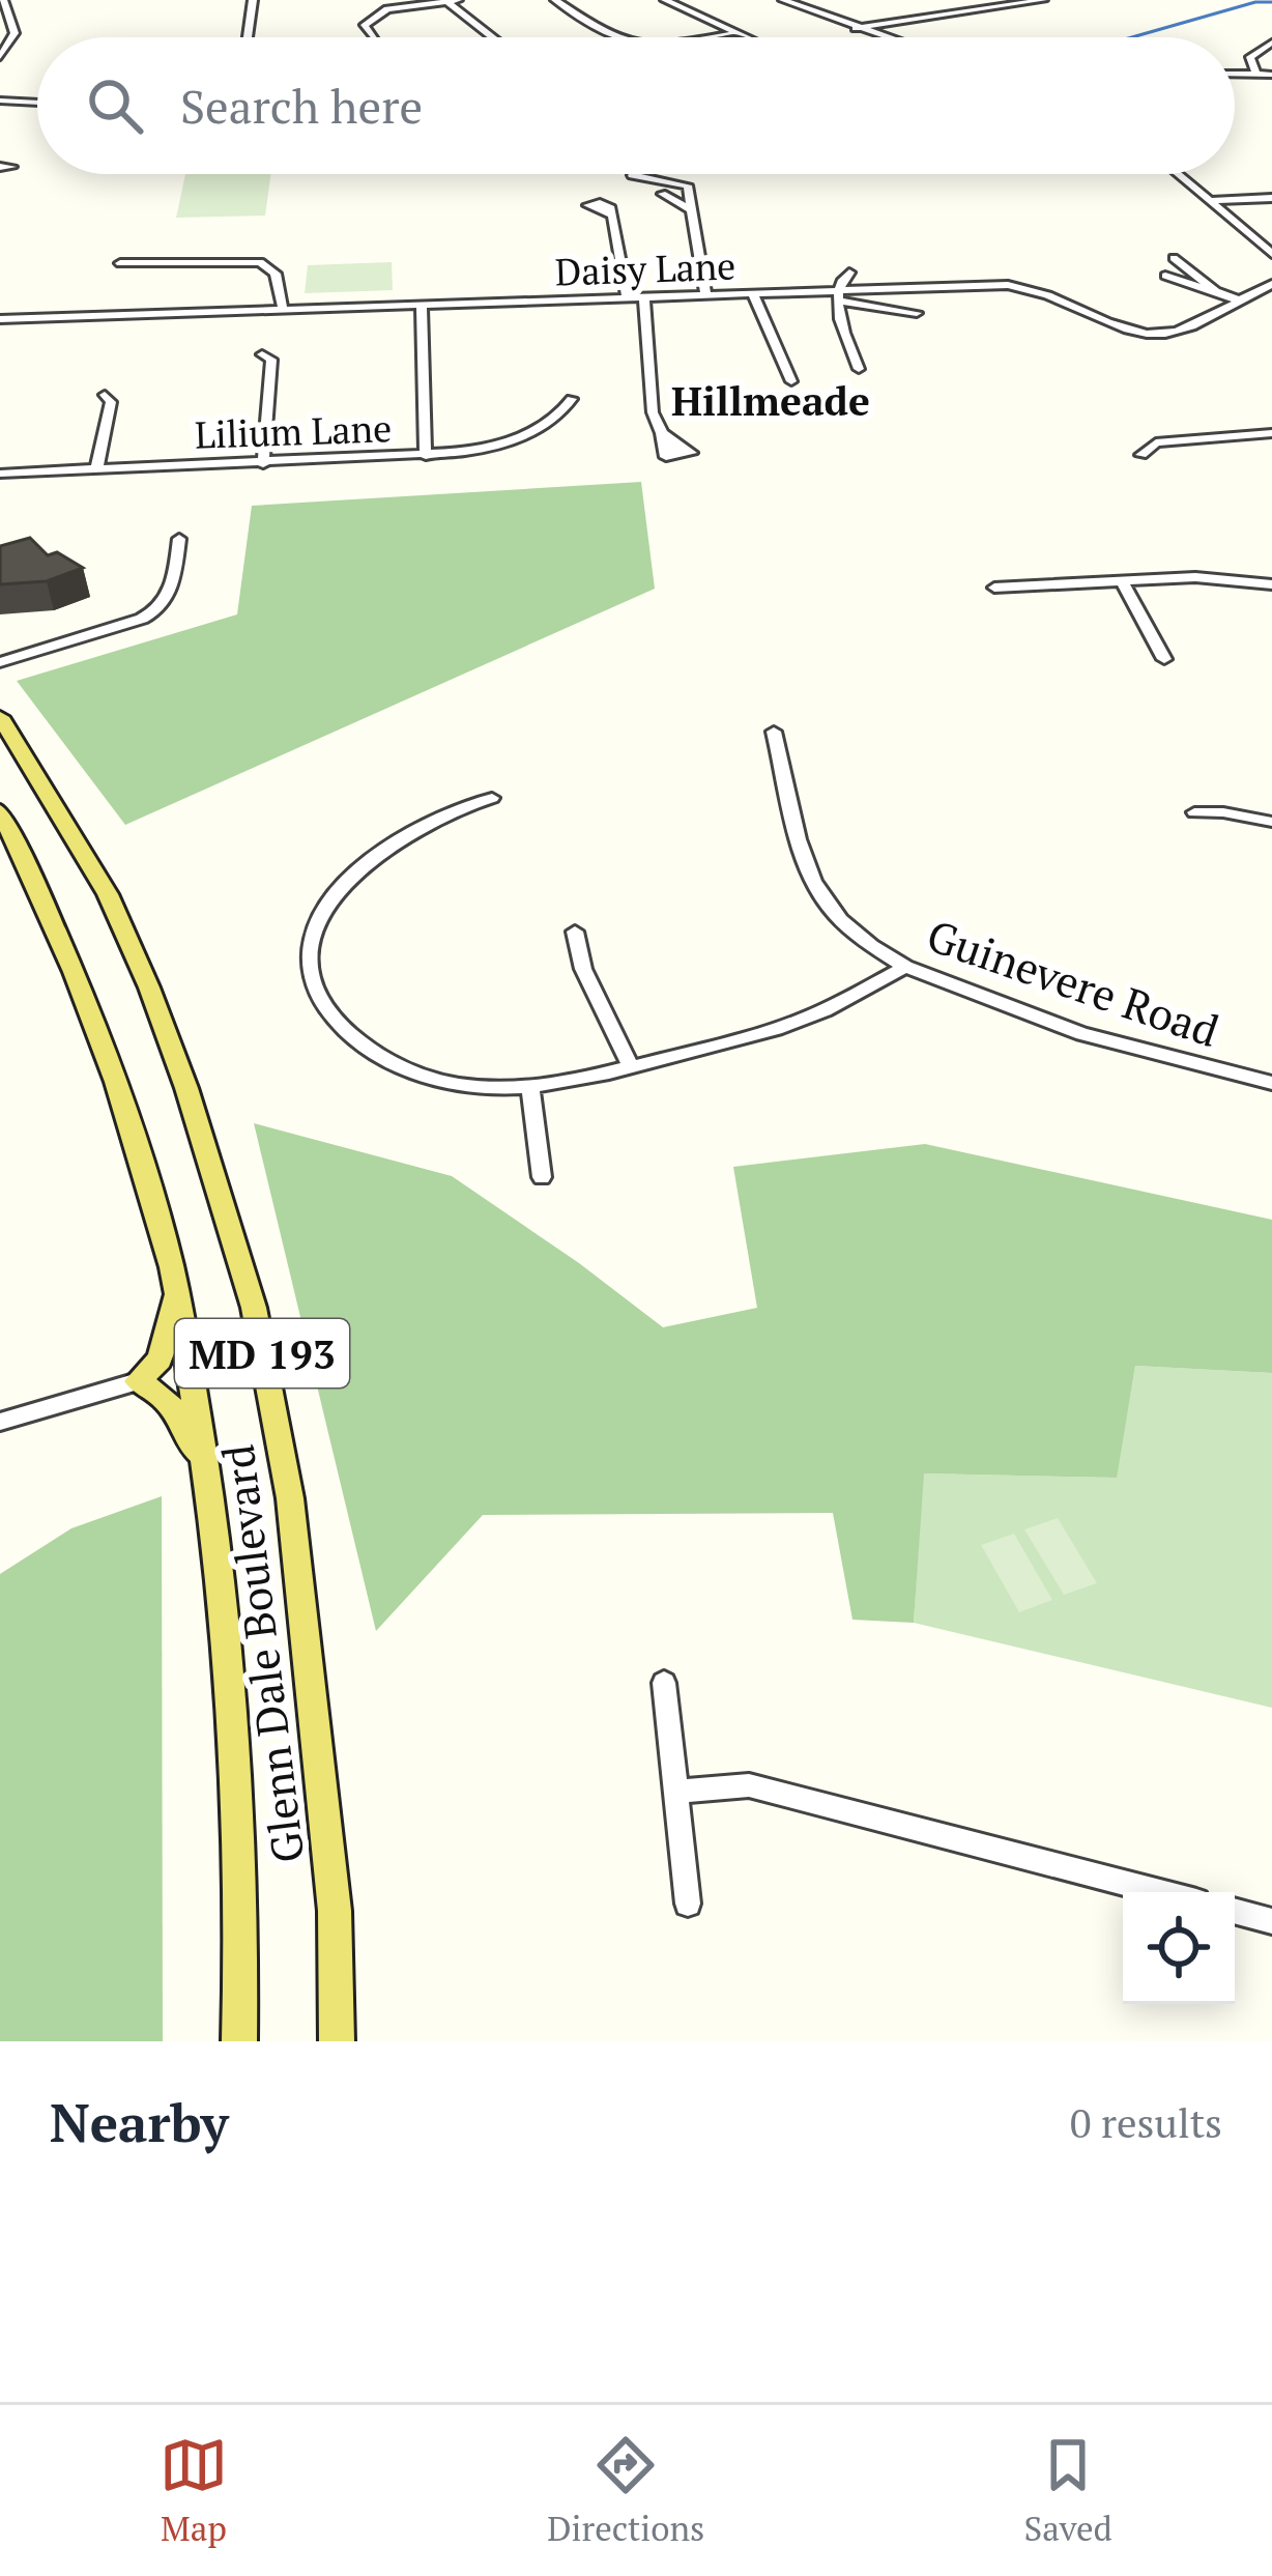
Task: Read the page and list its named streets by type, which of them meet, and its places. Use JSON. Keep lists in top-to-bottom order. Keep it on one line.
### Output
{"streets":{"main road":["MD 193","Glenn Dale Boulevard"],"street":["Daisy Lane","Lilium Lane","Guinevere Road"]},"districts":["Hillmeade"],"page":{"search":"Search here","heading":["Nearby","0 results"],"nav":["Map","Directions","Saved"]}}
